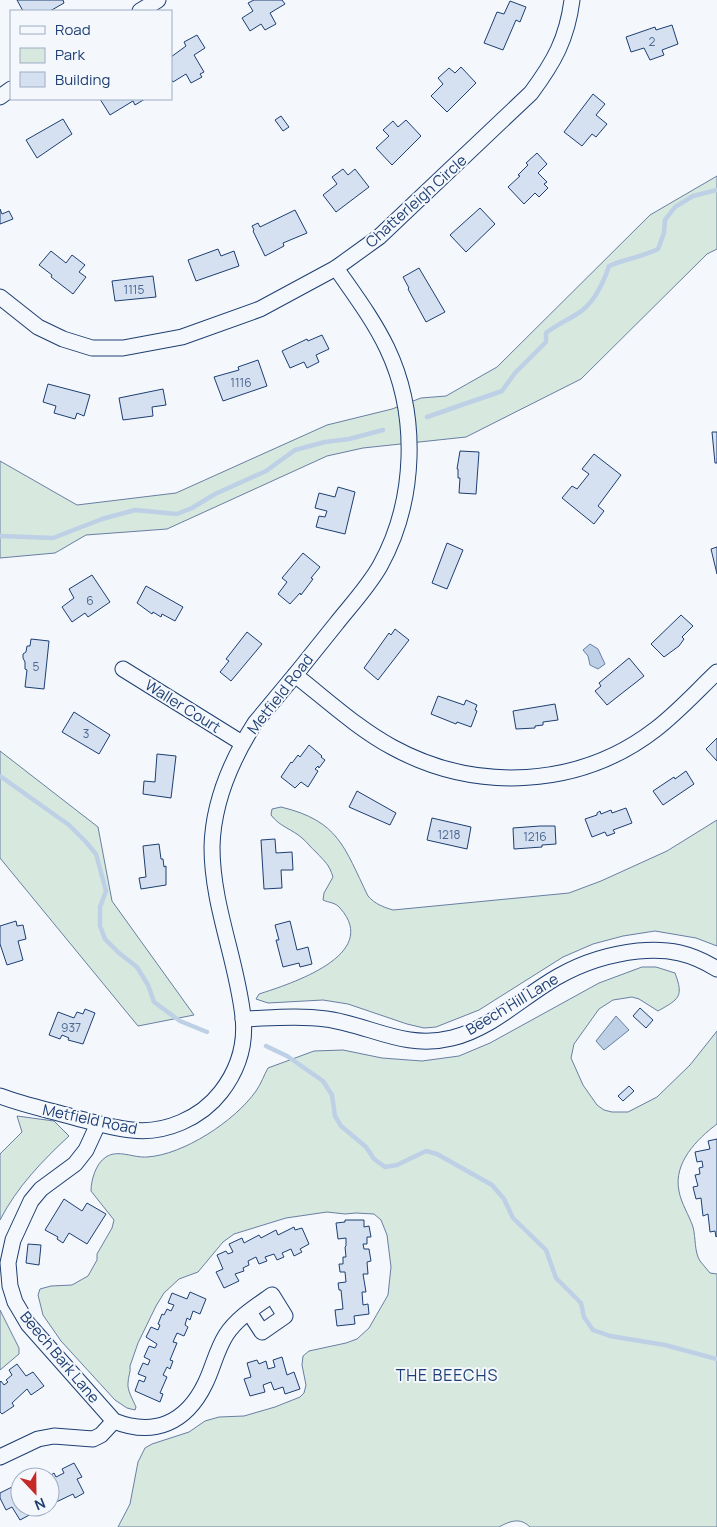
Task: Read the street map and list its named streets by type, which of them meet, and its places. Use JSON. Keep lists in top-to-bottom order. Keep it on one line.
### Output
{"streets":{"street":["Chatterleigh Circle","Metfield Road","Waller Court","Beech Hill Lane","Beech Bark Lane"]},"crossings":[["Chatterleigh Circle","Metfield Road"],["Metfield Road","Waller Court"],["Metfield Road","Beech Hill Lane"],["Metfield Road","Beech Bark Lane"]],"districts":["THE BEECHS"],"house_numbers":["2","1115","1116","6","5","3","1218","1216","937"],"legend":["Road","Park","Building"],"north":"bottom"}
